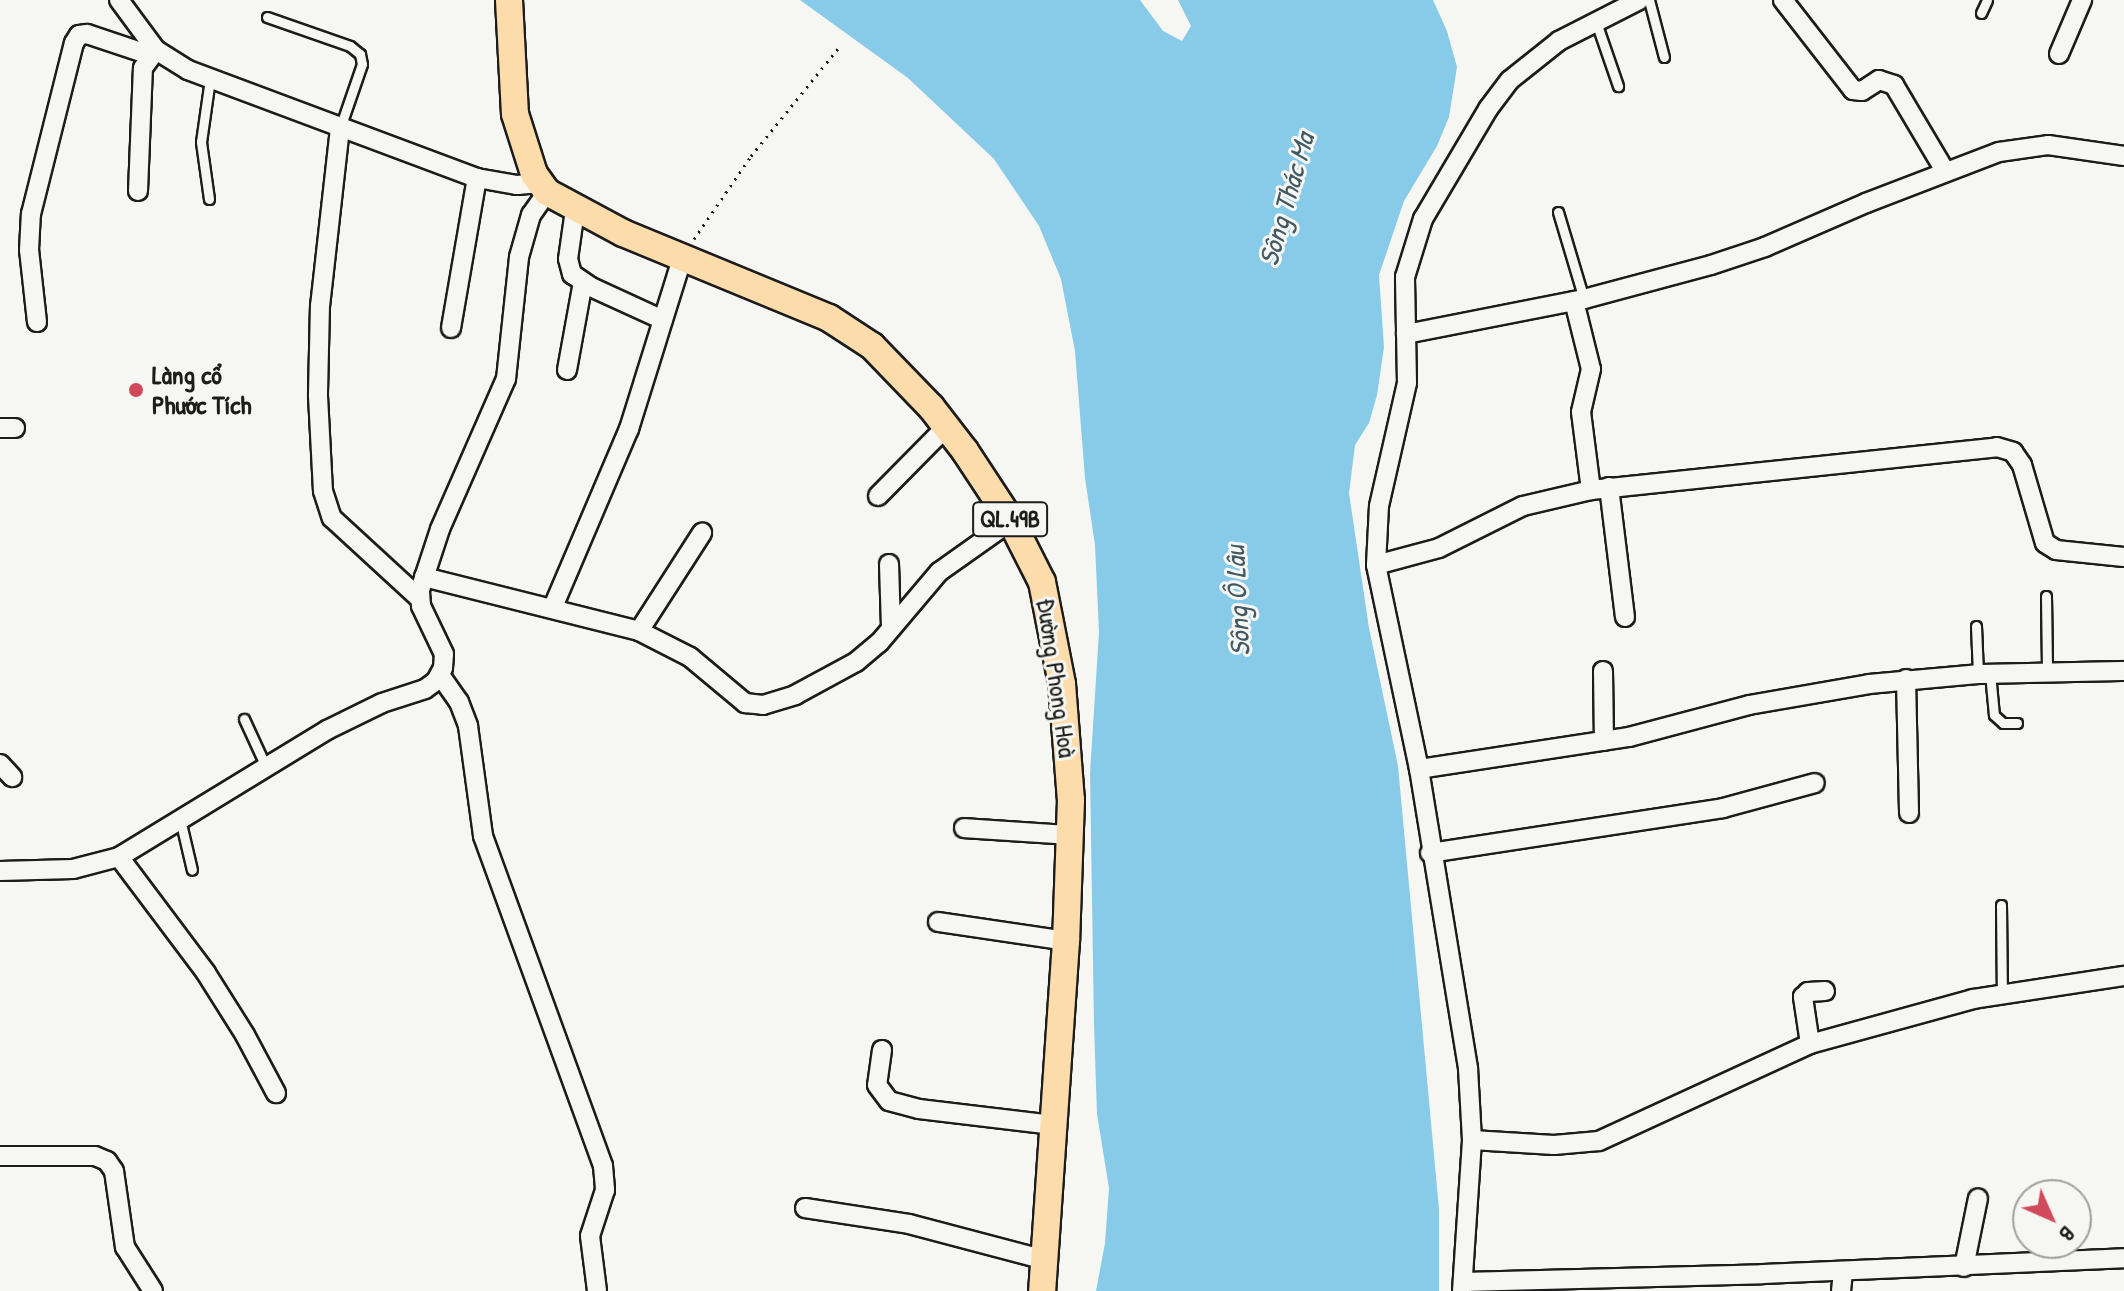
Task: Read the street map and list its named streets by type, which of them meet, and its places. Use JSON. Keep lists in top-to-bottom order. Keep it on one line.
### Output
{"streets":{"main road":["QL.49B","Đường Phong Hoà"]},"water":["Sông Thác Ma","Sông Ô Lâu"],"places":["Làng cổ Phước Tích"],"north":"bottom right"}
